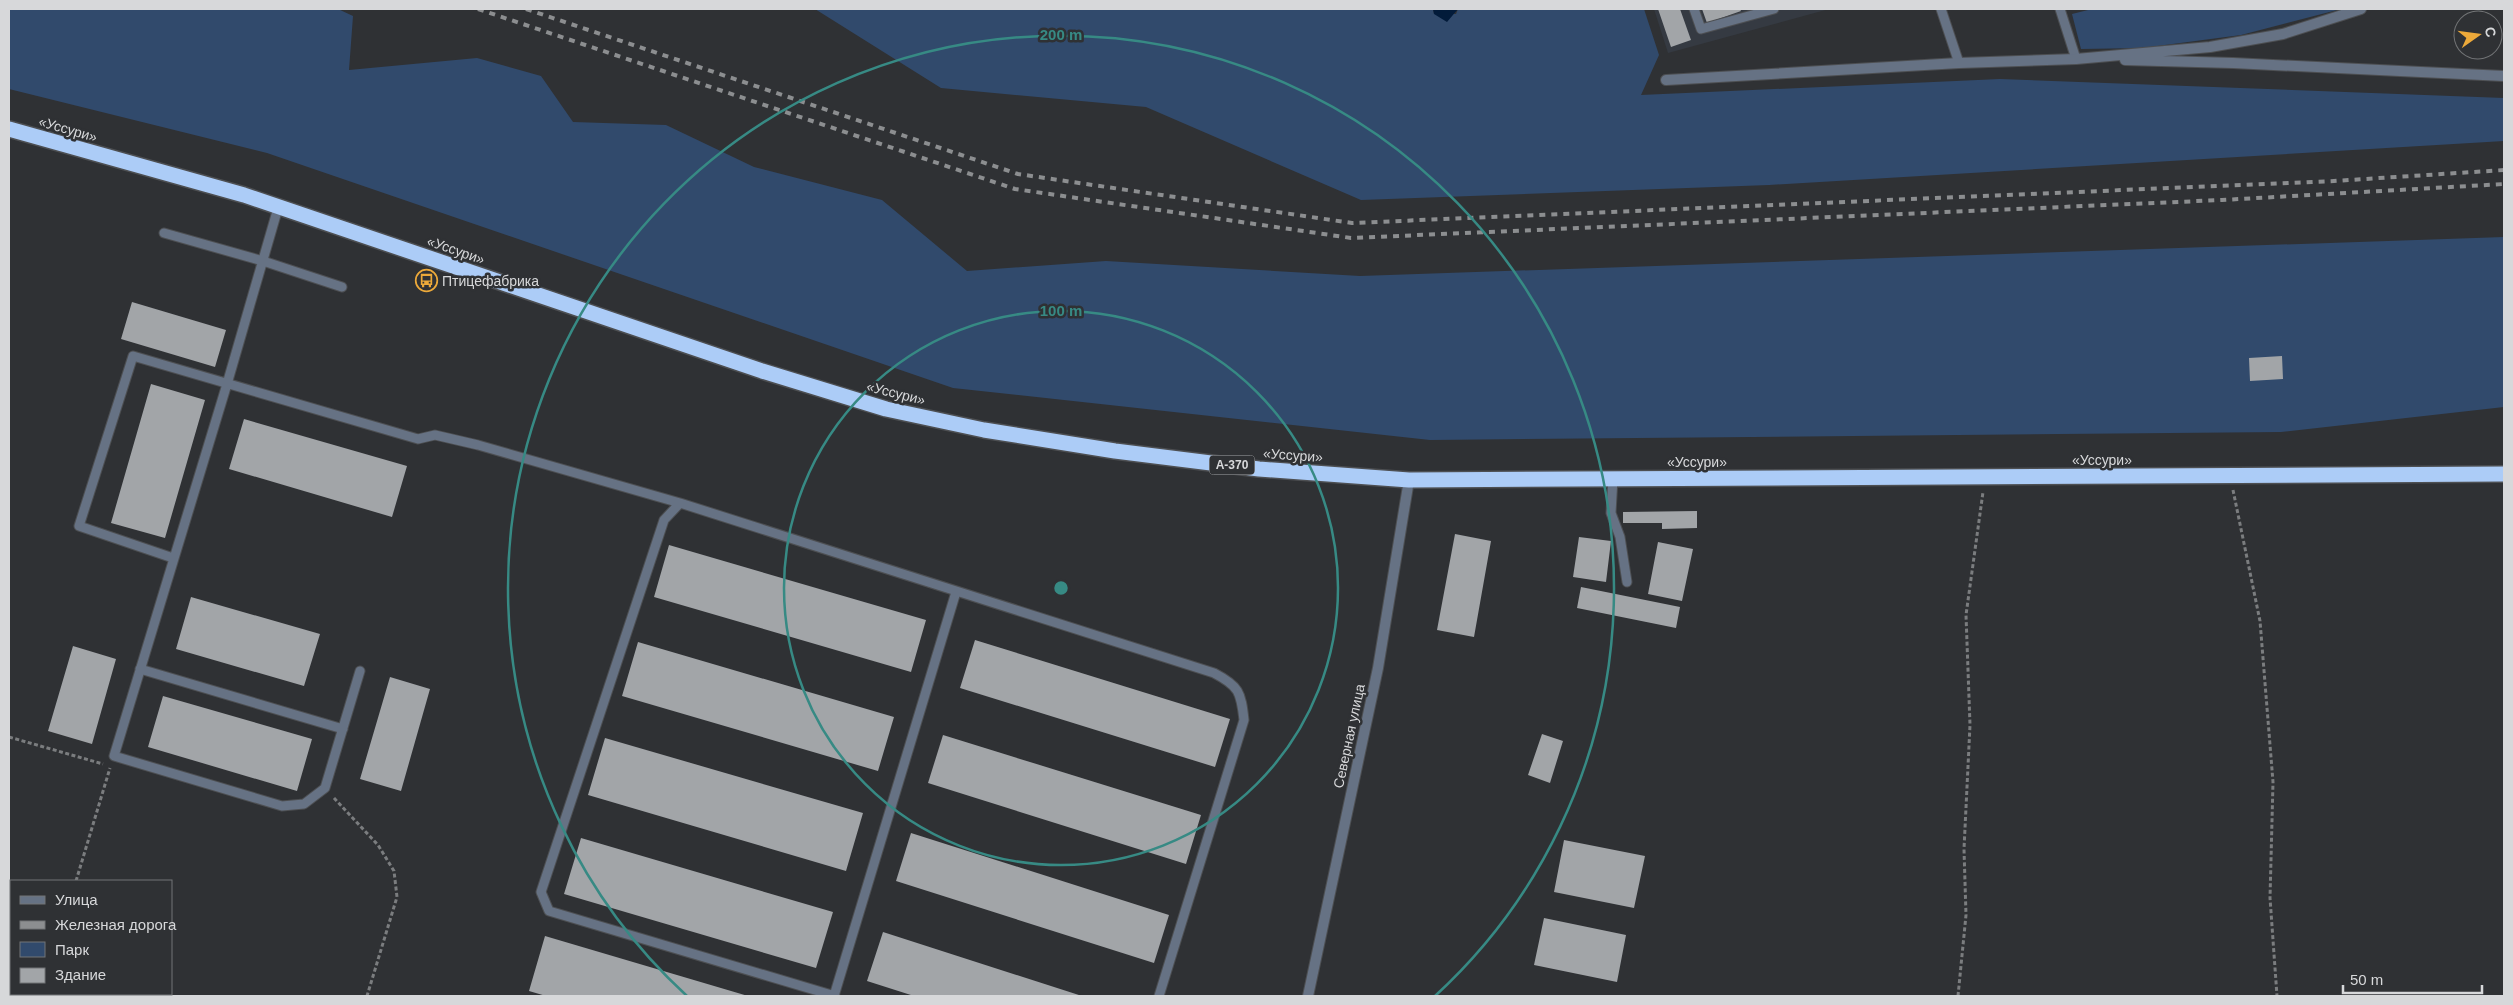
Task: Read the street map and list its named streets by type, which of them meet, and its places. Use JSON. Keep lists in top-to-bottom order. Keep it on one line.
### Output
{"streets":{"highway":["«Уссури»","А-370"],"street":["Северная улица"]},"crossings":[["«Уссури»","Северная улица"]],"places":{"bus stop":["Птицефабрика"]},"legend":["Улица","Железная дорога","Парк","Здание"],"scale_bar":"50 m","north":"right","rings":["200 m","100 m"]}
